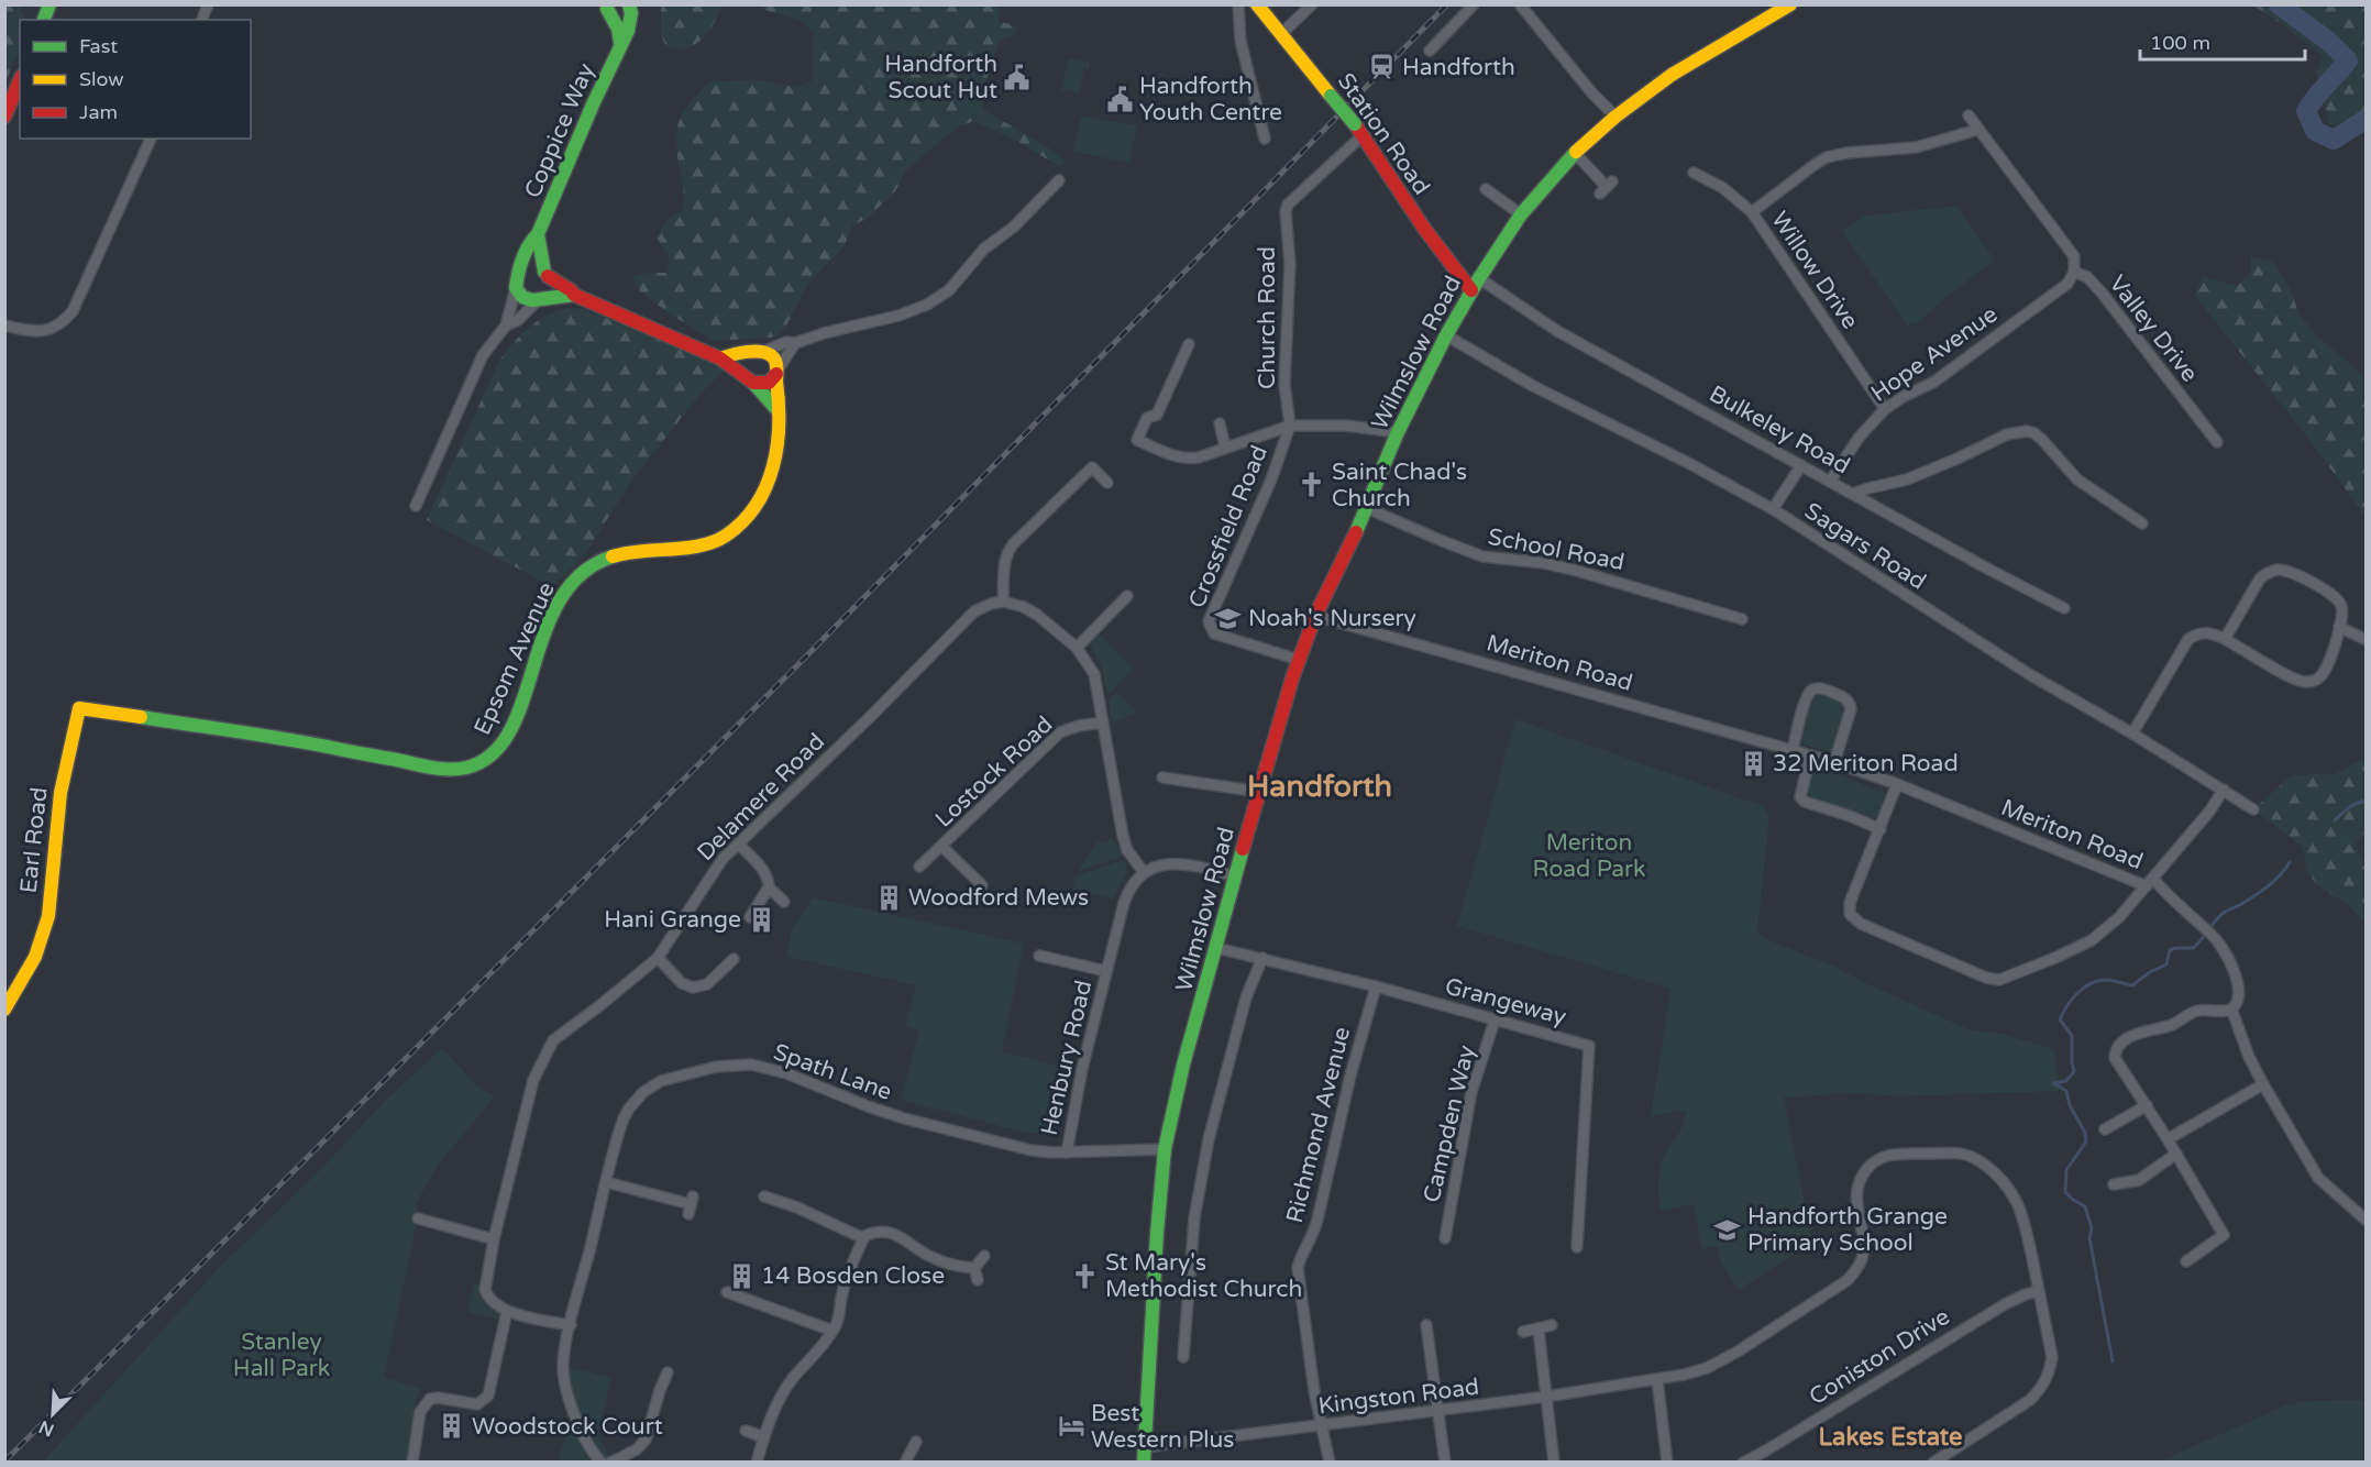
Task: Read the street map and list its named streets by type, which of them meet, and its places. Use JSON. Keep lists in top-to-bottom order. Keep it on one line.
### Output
{"streets":{"street":["Coppice Way","Station Road","Willow Drive","Church Road","Valley Drive","Wilmslow Road","Hope Avenue","Bulkeley Road","Crossfield Road","Sagars Road","School Road","Epsom Avenue","Meriton Road","Lostock Road","Delamere Road","Earl Road","Grangeway","Henbury Road","Spath Lane","Campden Way","Richmond Avenue","Coniston Drive","Kingston Road"]},"crossings":[["Station Road","Church Road"],["Station Road","Wilmslow Road"],["Station Road","Bulkeley Road"],["Willow Drive","Hope Avenue"],["Church Road","Crossfield Road"],["Valley Drive","Hope Avenue"],["Wilmslow Road","Bulkeley Road"],["Wilmslow Road","Crossfield Road"],["Wilmslow Road","Sagars Road"],["Wilmslow Road","School Road"],["Wilmslow Road","Meriton Road"],["Wilmslow Road","Grangeway"],["Wilmslow Road","Spath Lane"],["Wilmslow Road","Kingston Road"],["Hope Avenue","Bulkeley Road"],["Epsom Avenue","Earl Road"],["Grangeway","Campden Way"],["Grangeway","Richmond Avenue"],["Henbury Road","Spath Lane"],["Richmond Avenue","Kingston Road"],["Coniston Drive","Kingston Road"]],"districts":["Handforth","Lakes Estate"],"parks":["Meriton Road Park","Stanley Hall Park"],"places":{"station":["Handforth"],"public building":["Handforth Scout Hut","Handforth Youth Centre"],"church":["Saint Chad's Church","St Mary's Methodist Church"],"school or university":["Noah's Nursery","Handforth Grange Primary School"],"building":["32 Meriton Road","Woodford Mews","Hani Grange","14 Bosden Close","Woodstock Court"],"hotel":["Best Western Plus"]},"legend":["Fast","Slow","Jam"],"scale_bar":"100 m","north":"bottom left"}
